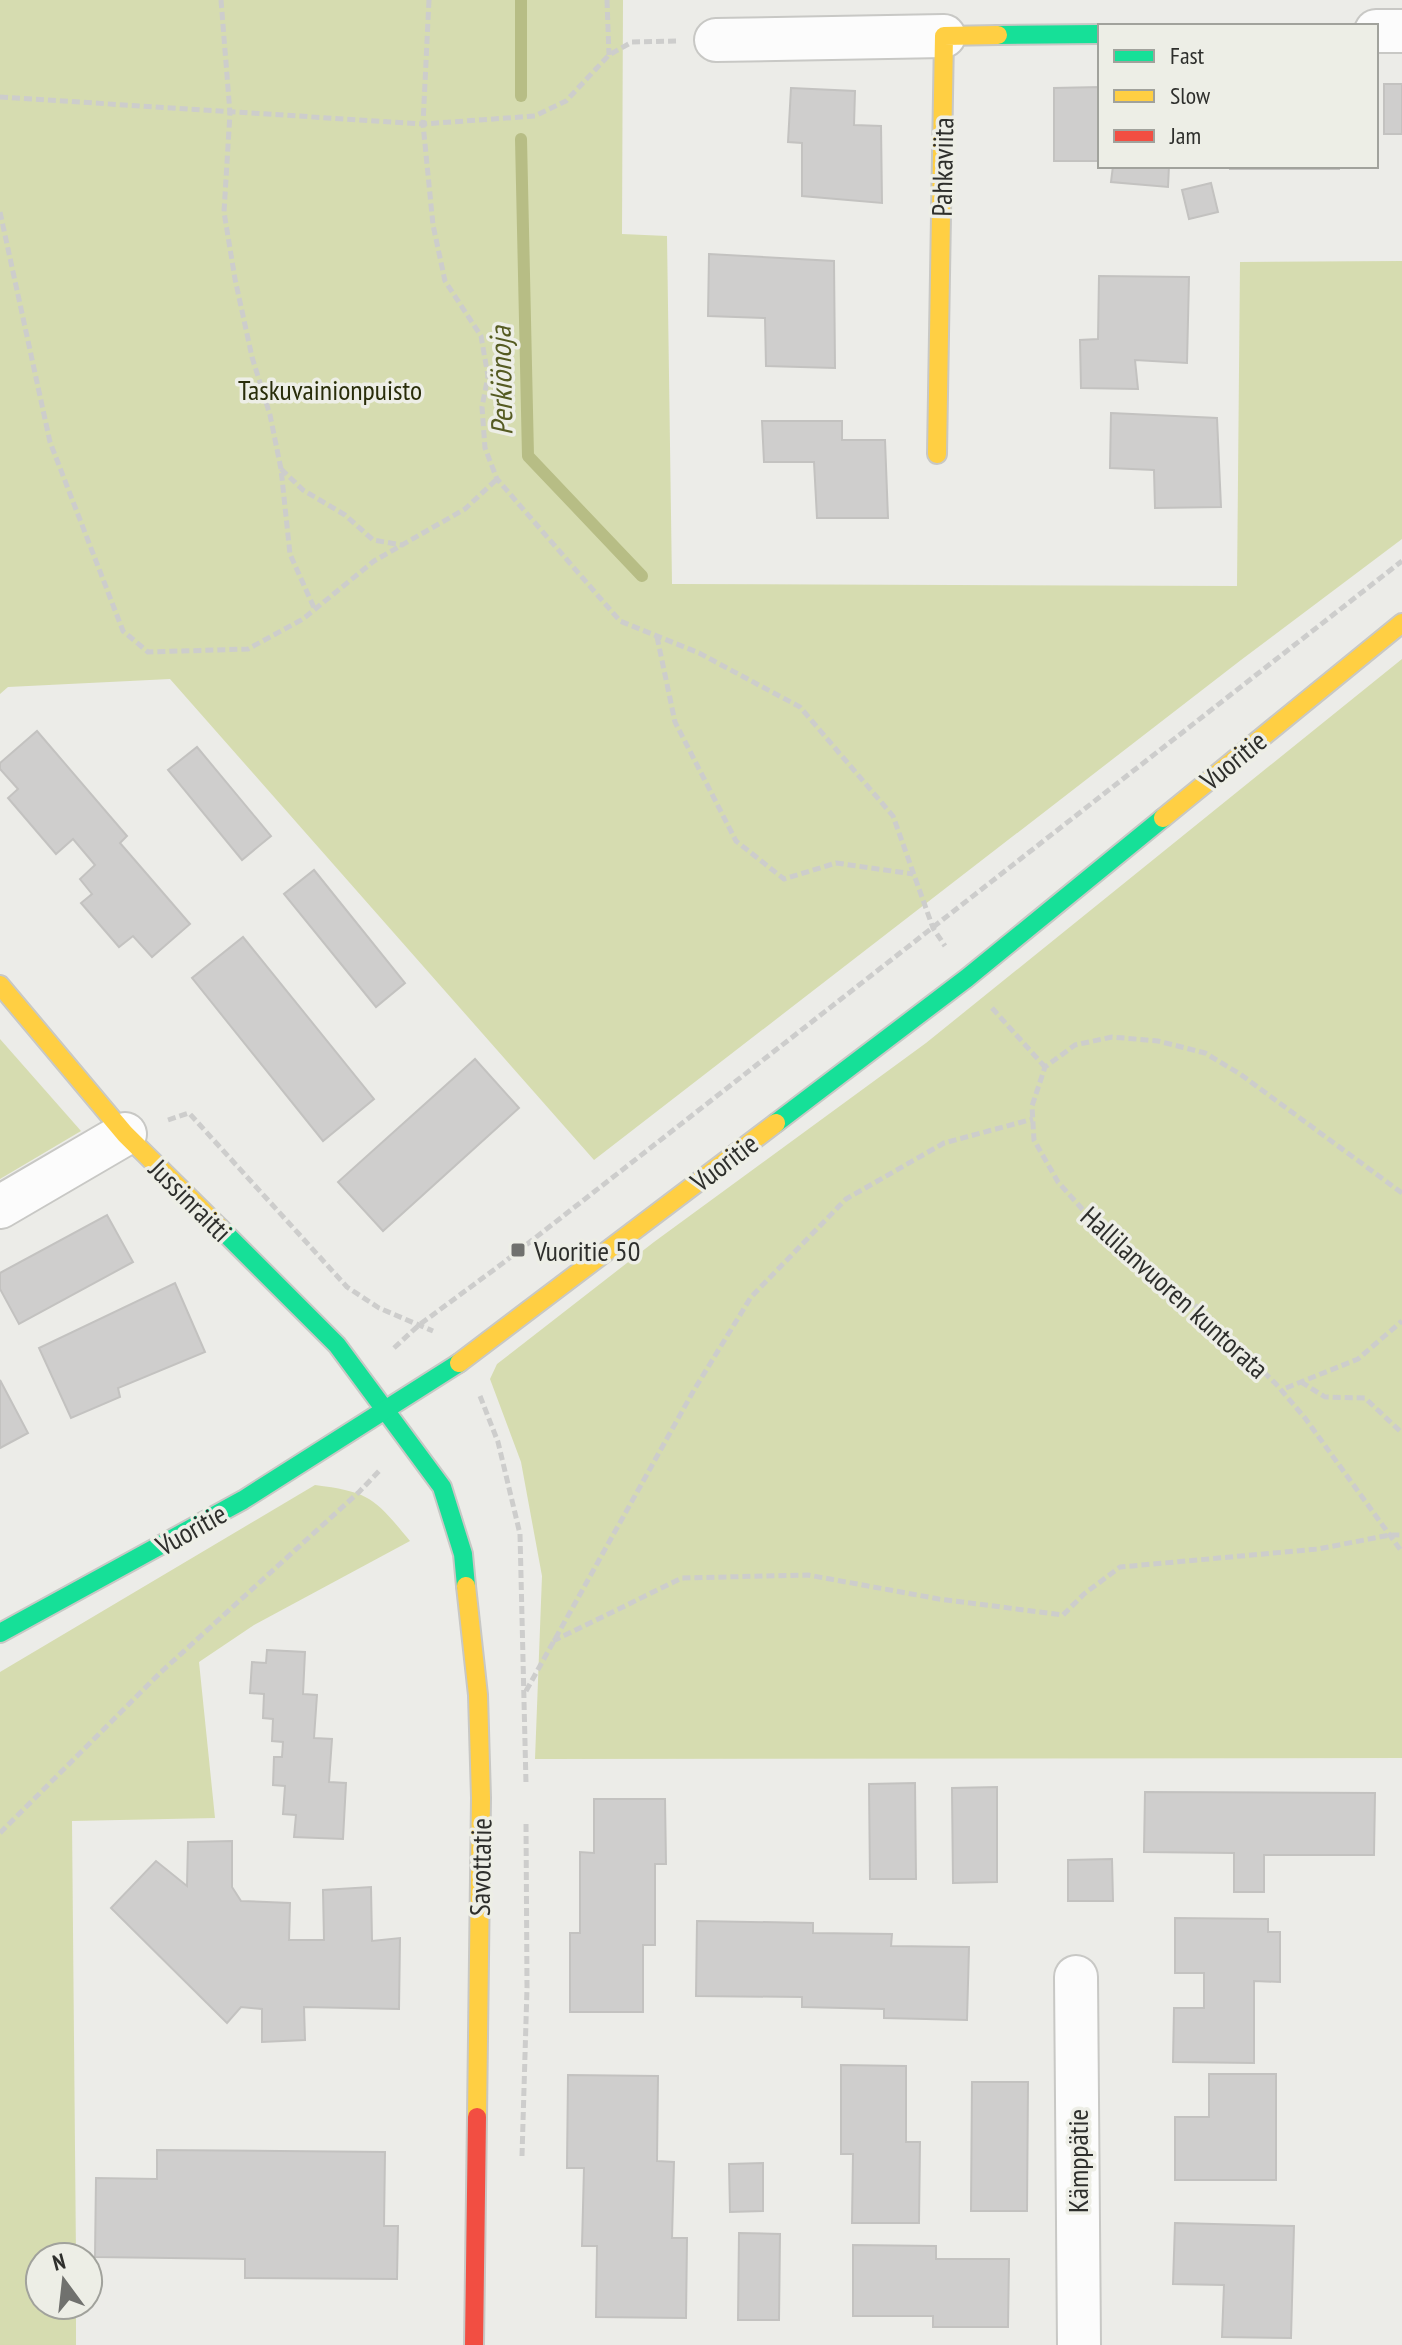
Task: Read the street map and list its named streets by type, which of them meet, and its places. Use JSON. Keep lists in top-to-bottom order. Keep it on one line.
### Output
{"streets":{"street":["Pahkaviita","Vuoritie","Jussinraitti","Savottatie","Kämppätie"],"path":["Hallilanvuoren kuntorata"]},"crossings":[["Vuoritie","Jussinraitti"],["Vuoritie","Savottatie"],["Jussinraitti","Savottatie"]],"water":["Perkiönoja"],"parks":["Taskuvainionpuisto"],"places":{"transit":["Vuoritie 50"]},"legend":["Fast","Slow","Jam"],"north":"top"}
